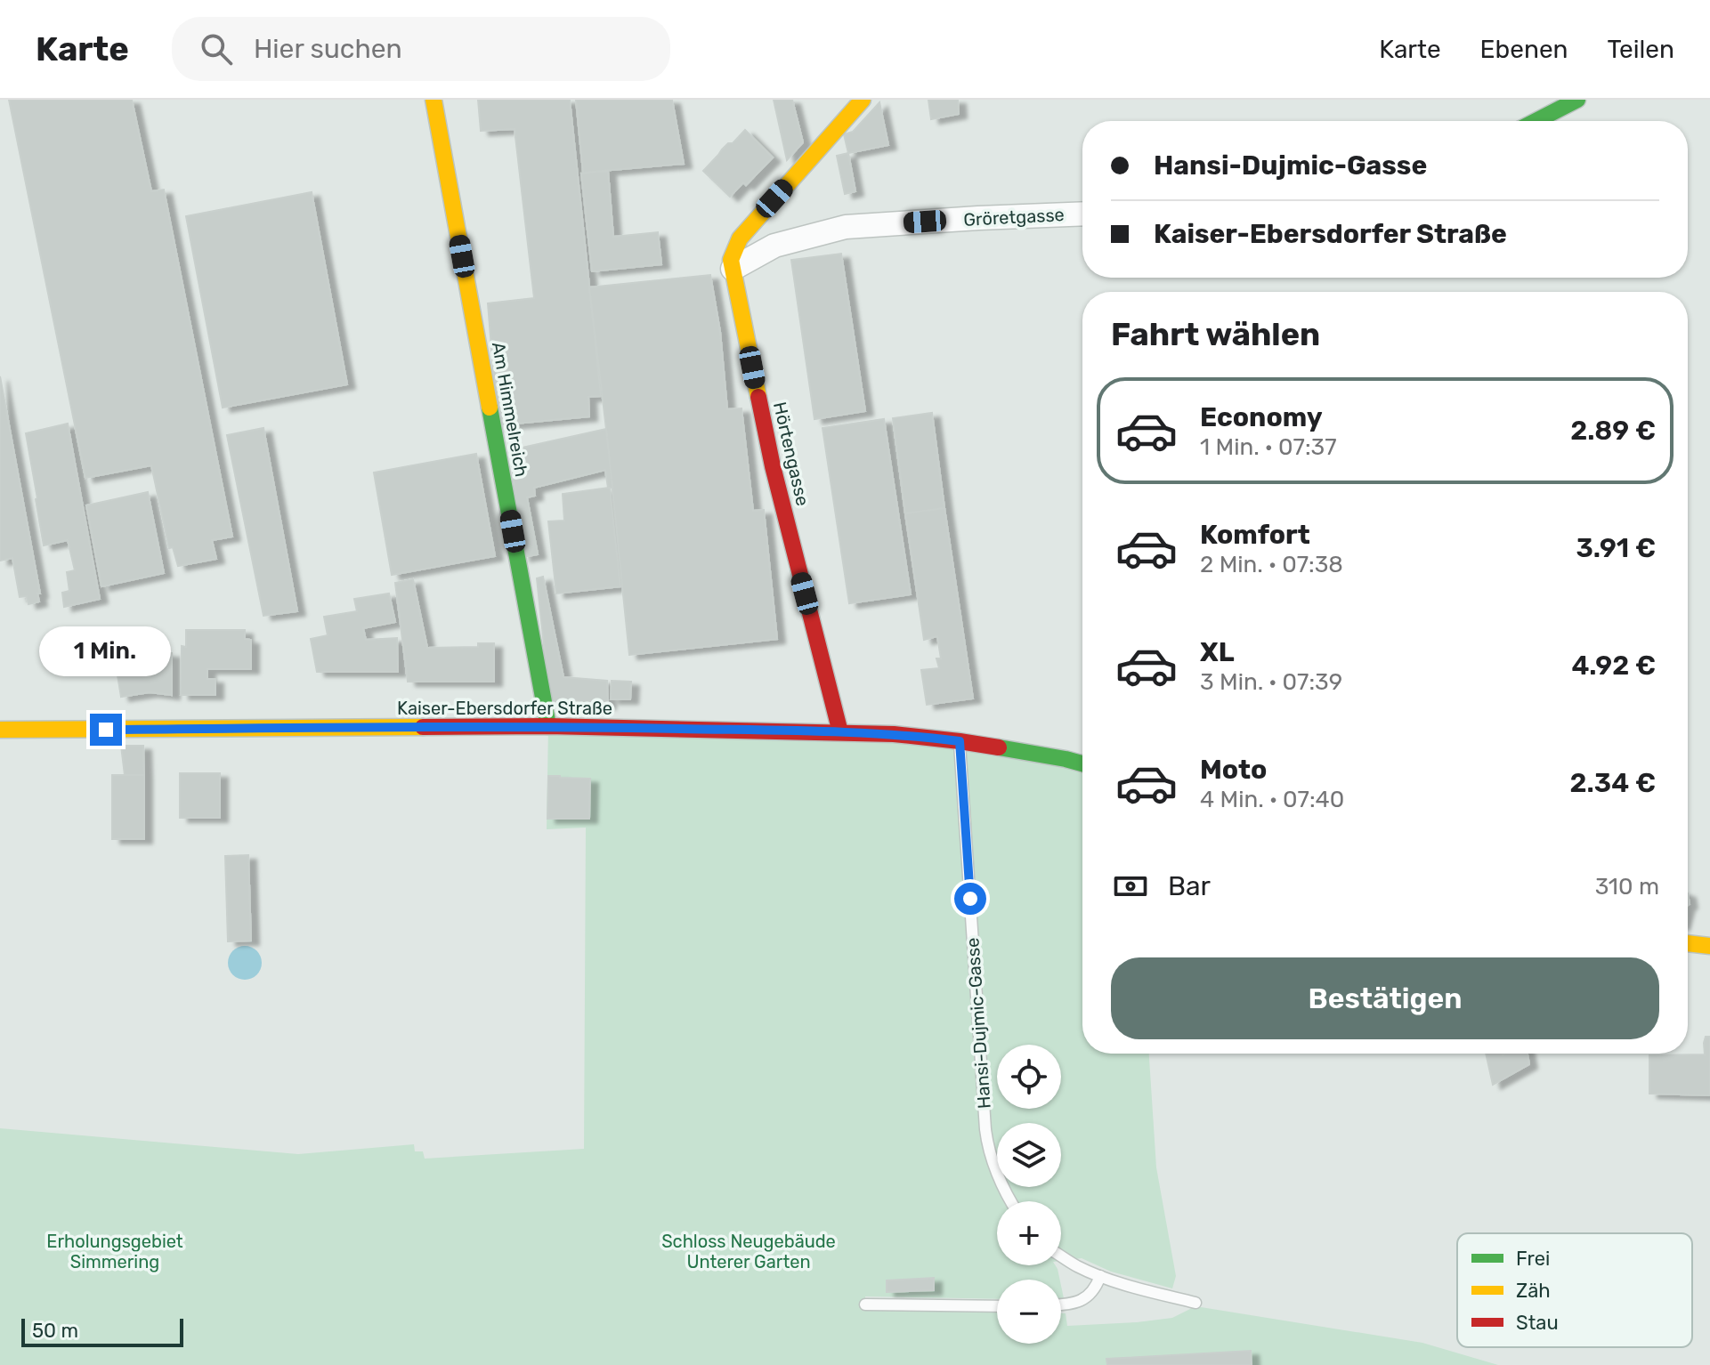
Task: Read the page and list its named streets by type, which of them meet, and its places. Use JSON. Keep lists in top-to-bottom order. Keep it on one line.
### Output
{"streets":{"street":["Gröretgasse","Am Himmelreich","Hörtengasse","Kaiser-Ebersdorfer Straße"],"lane":["Hansi-Dujmic-Gasse"]},"crossings":[["Gröretgasse","Hörtengasse"],["Am Himmelreich","Kaiser-Ebersdorfer Straße"],["Hörtengasse","Kaiser-Ebersdorfer Straße"],["Kaiser-Ebersdorfer Straße","Hansi-Dujmic-Gasse"]],"parks":["Erholungsgebiet Simmering","Schloss Neugebäude Unterer Garten"],"legend":["Frei","Zäh","Stau"],"scale_bar":"50 m","page":{"header":"Karte","search":"Hier suchen","nav":["Karte","Ebenen","Teilen"],"banner":["Hansi-Dujmic-Gasse","Kaiser-Ebersdorfer Straße"],"heading":"Fahrt wählen","list":[{"name":"Economy","note":"1 Min. · 07:37","value":"2.89 €"},{"name":"Komfort","note":"2 Min. · 07:38","value":"3.91 €"},{"name":"XL","note":"3 Min. · 07:39","value":"4.92 €"},{"name":"Moto","note":"4 Min. · 07:40","value":"2.34 €"}],"bubble":"1 Min.","pay":["Bar","310 m"],"buttons":"Bestätigen","map_buttons":["+","−"],"scale":"50 m"}}
